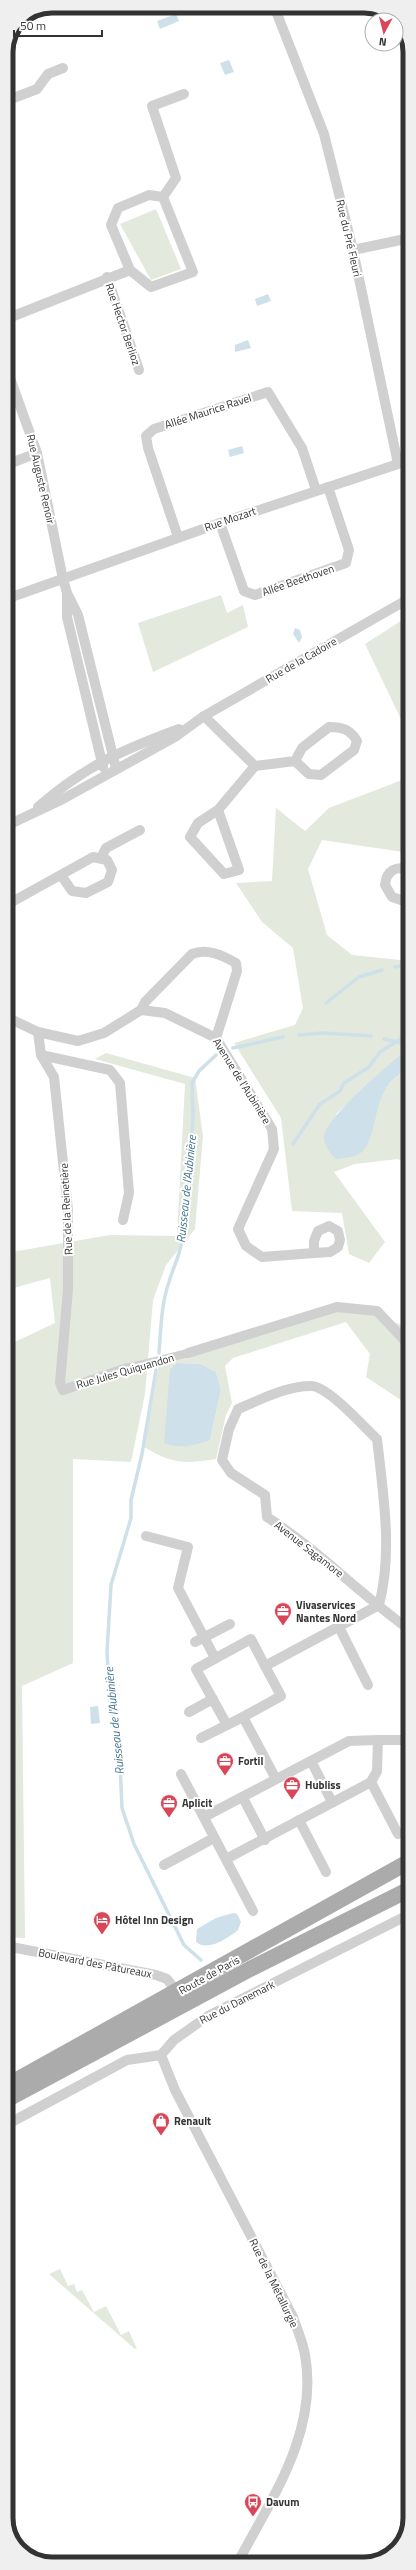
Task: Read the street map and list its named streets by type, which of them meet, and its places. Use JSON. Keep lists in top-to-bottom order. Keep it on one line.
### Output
{"streets":{"main road":["Route de Paris"],"street":["Rue du Pré Fleuri","Rue Hector Berlioz","Allée Maurice Ravel","Rue Auguste Renoir","Rue Mozart","Allée Beethoven","Rue de la Cadoire","Avenue de l'Aubinière","Rue de la Reinetière","Rue Jules Quiquandon","Avenue Sagamore","Boulevard des Pâtureaux","Rue du Danemark","Rue de la Métallurgie"]},"crossings":[["Rue du Pré Fleuri","Rue Mozart"],["Allée Maurice Ravel","Rue Mozart"],["Rue Auguste Renoir","Rue Mozart"],["Rue Auguste Renoir","Rue de la Cadoire"],["Rue Mozart","Allée Beethoven"],["Rue de la Reinetière","Rue Jules Quiquandon"],["Boulevard des Pâtureaux","Route de Paris"],["Rue du Danemark","Rue de la Métallurgie"]],"water":["Ruisseau de l'Aubinière"],"places":{"office":["Vivaservices Nantes Nord","Fortil","Hubliss","Aplicit"],"hotel":["Hôtel Inn Design"],"shop":["Renault"],"bus stop":["Davum"]},"scale_bar":"50 m","north":"bottom"}
